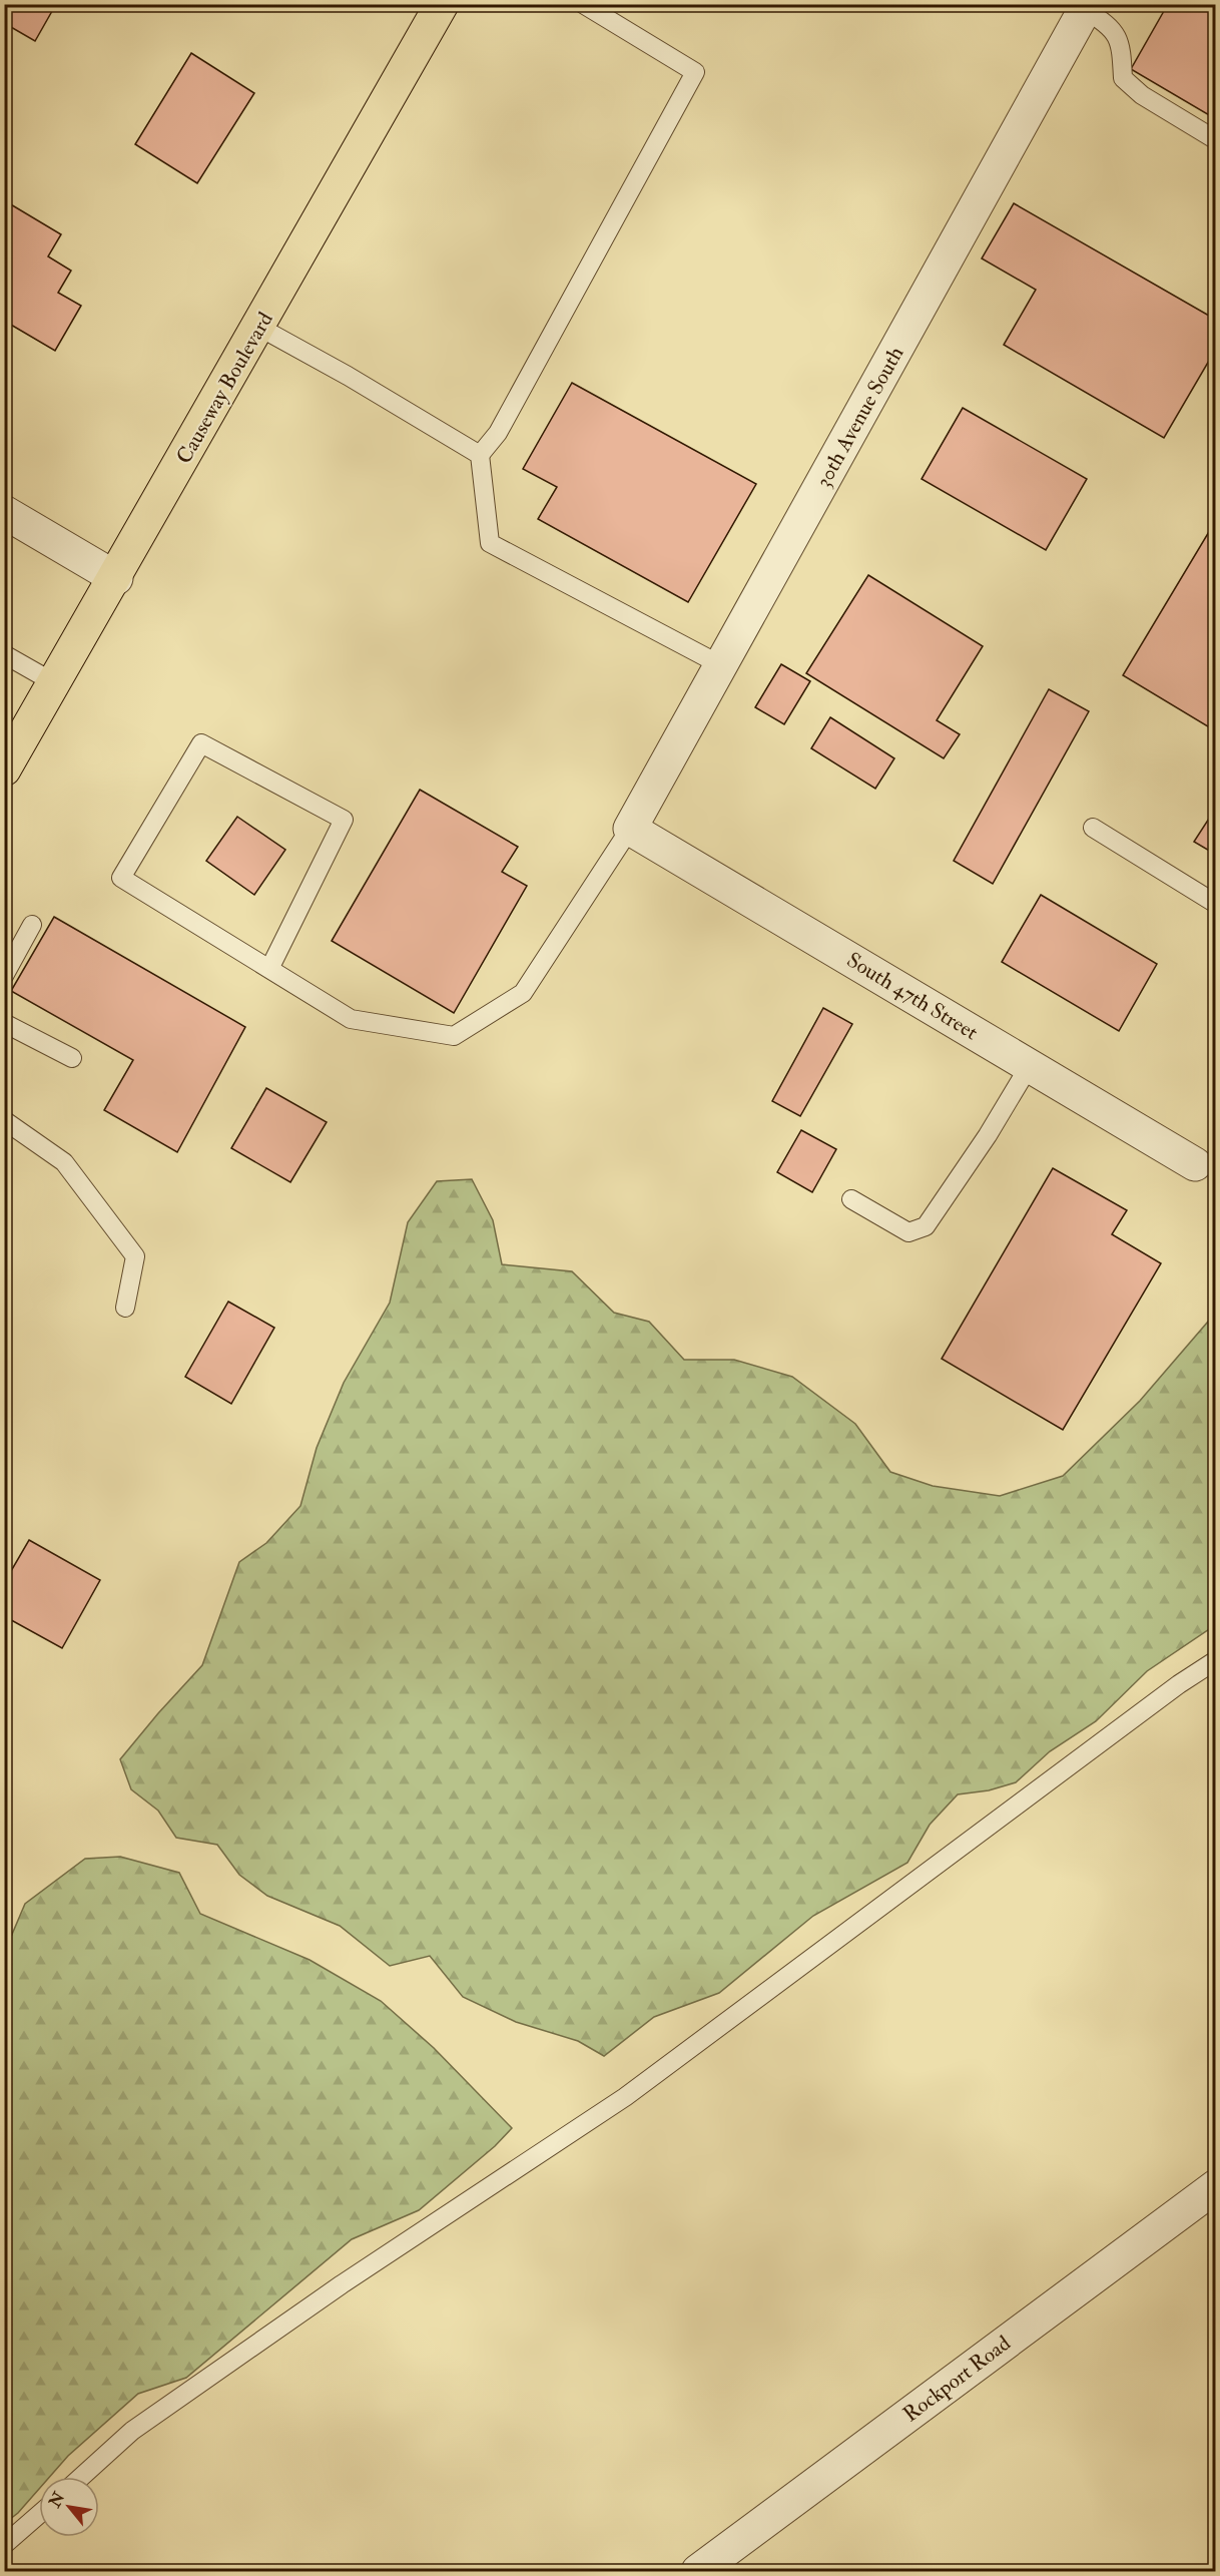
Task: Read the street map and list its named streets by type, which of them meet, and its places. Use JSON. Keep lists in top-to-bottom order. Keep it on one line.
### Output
{"streets":{"main road":["Causeway Boulevard"],"street":["30th Avenue South","South 47th Street","Rockport Road"]},"crossings":[["30th Avenue South","South 47th Street"]],"north":"top left"}
